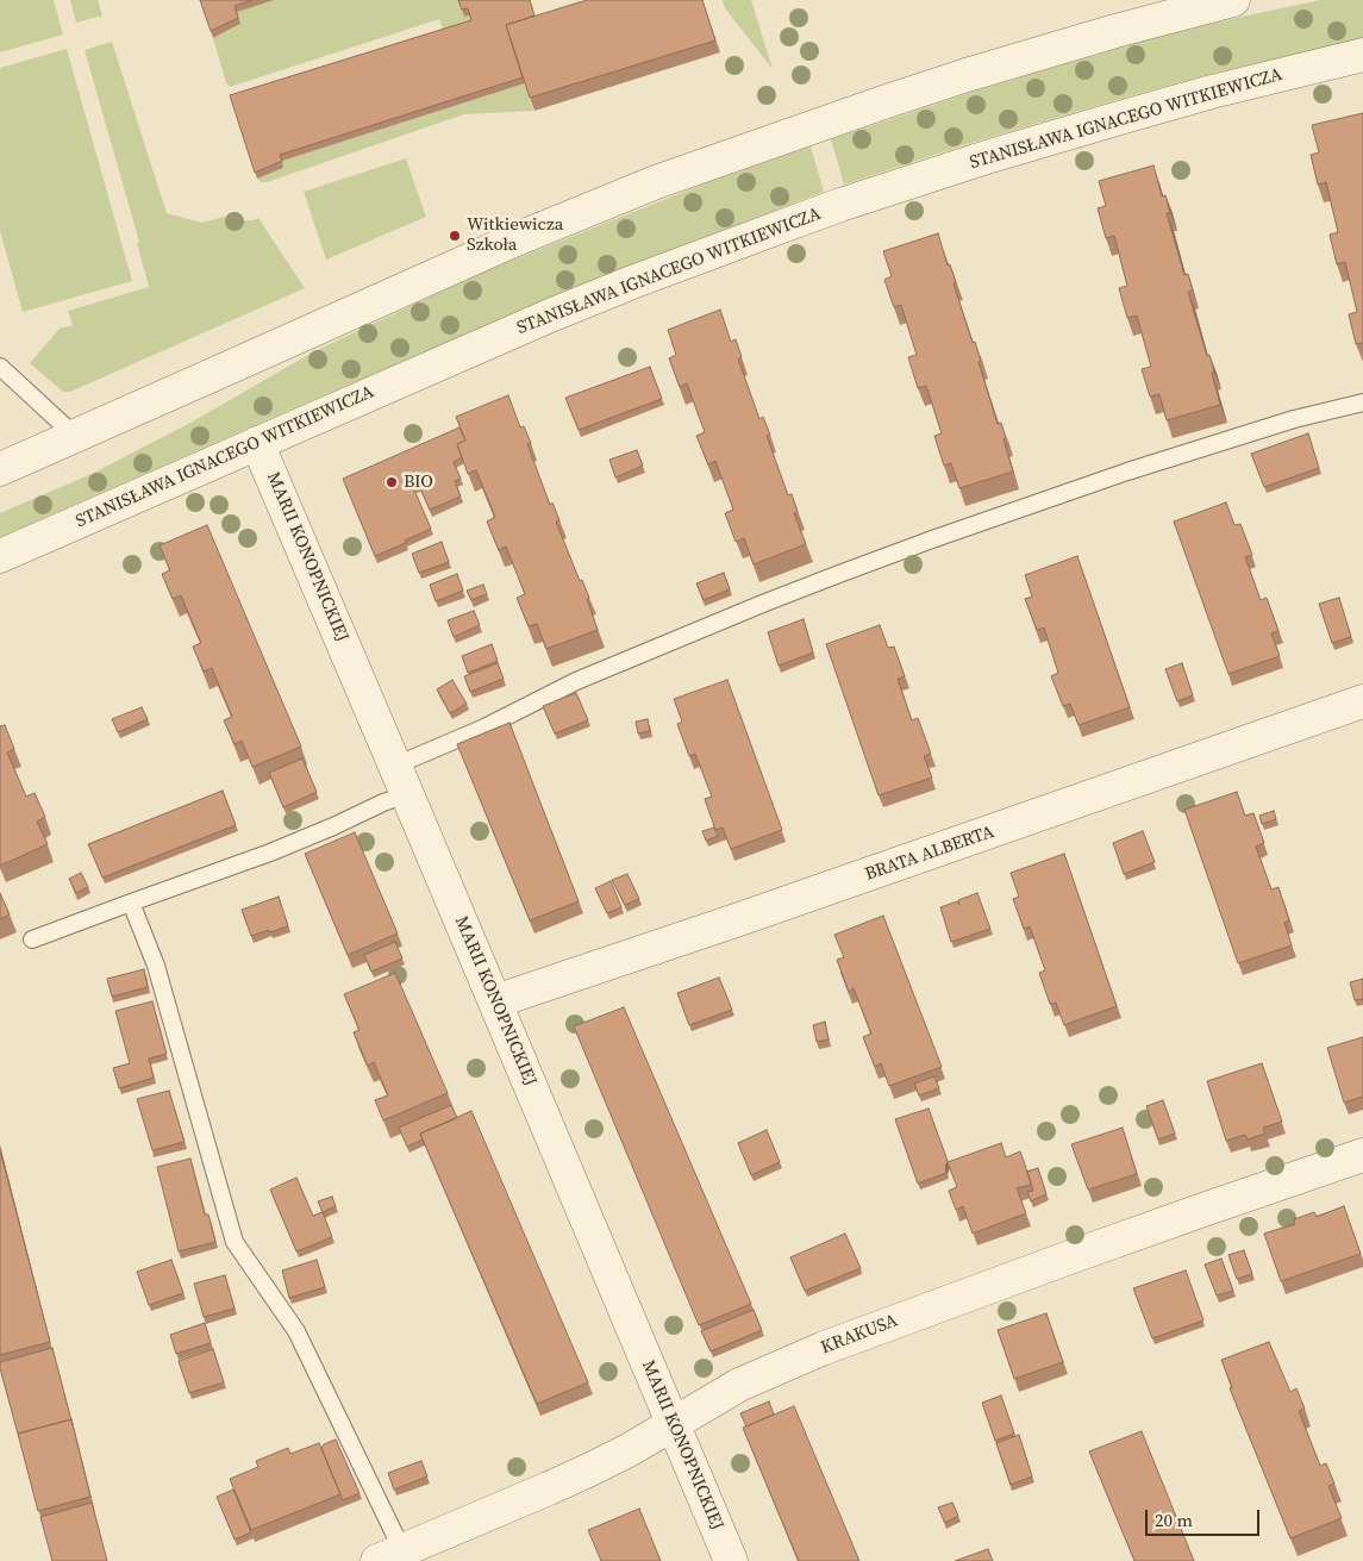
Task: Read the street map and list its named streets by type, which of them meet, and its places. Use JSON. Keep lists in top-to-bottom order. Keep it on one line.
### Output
{"streets":{"street":["STANISŁAWA IGNACEGO WITKIEWICZA","MARII KONOPNICKIEJ","BRATA ALBERTA","KRAKUSA"]},"crossings":[["STANISŁAWA IGNACEGO WITKIEWICZA","MARII KONOPNICKIEJ"],["MARII KONOPNICKIEJ","BRATA ALBERTA"],["MARII KONOPNICKIEJ","KRAKUSA"]],"places":["Witkiewicza Szkoła","BIO"],"scale_bar":"20 m"}
